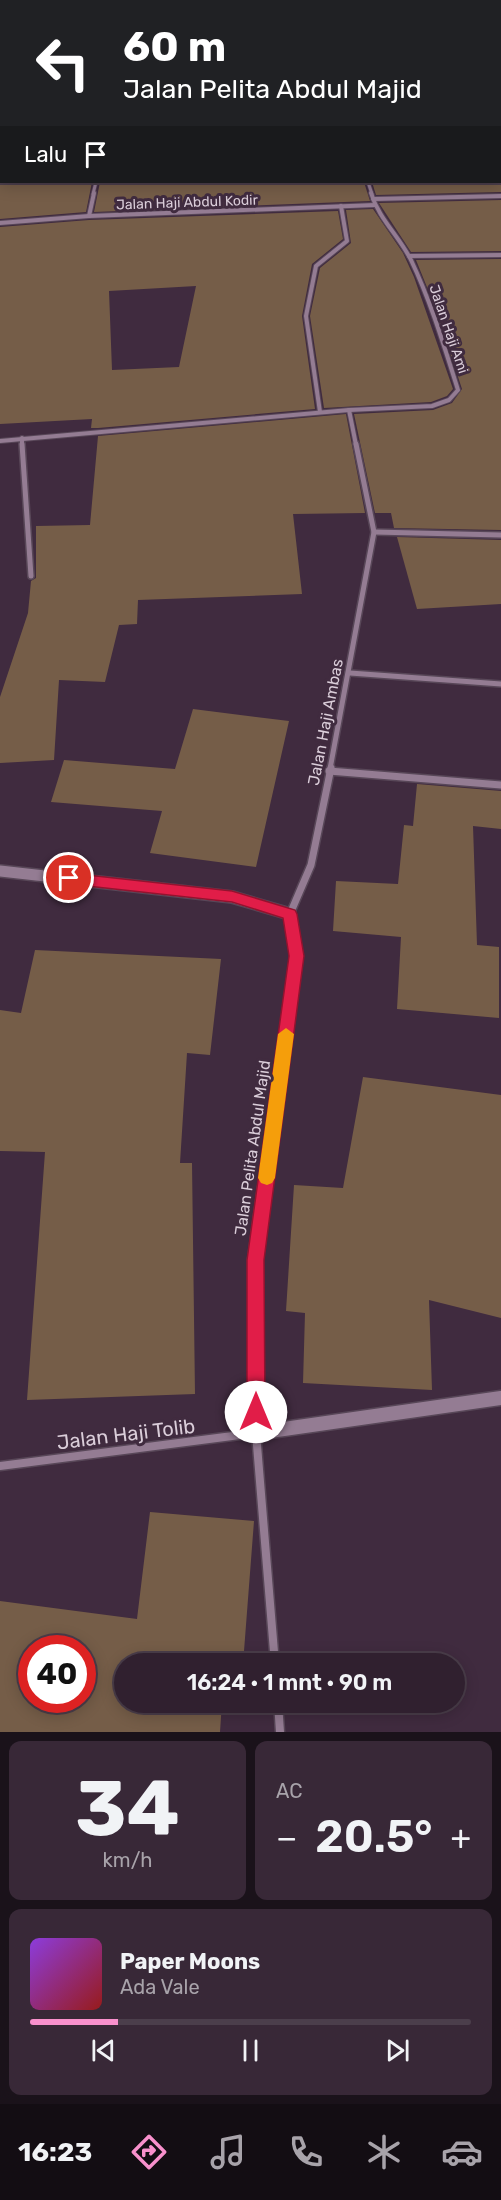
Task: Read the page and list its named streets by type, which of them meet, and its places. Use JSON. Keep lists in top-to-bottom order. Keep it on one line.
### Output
{"streets":{"street":["Jalan Haji Abdul Kodir","Jalan Haji Ami","Jalan Haji Ambas","Jalan Pelita Abdul Majid","Jalan Haji Tolib"]},"crossings":[["Jalan Haji Abdul Kodir","Jalan Haji Ami"],["Jalan Haji Ami","Jalan Haji Ambas"],["Jalan Haji Ambas","Jalan Pelita Abdul Majid"],["Jalan Pelita Abdul Majid","Jalan Haji Tolib"]],"page":{"turn":["60 m","Jalan Pelita Abdul Majid"],"then":"Lalu","limit":"40","trip":"16:24 · 1 mnt · 90 m","tile":[["34","km/h"],"AC"],"heat":["−","20.5°","+"],"song":["Paper Moons","Ada Vale"],"tabs":"16:23"}}
